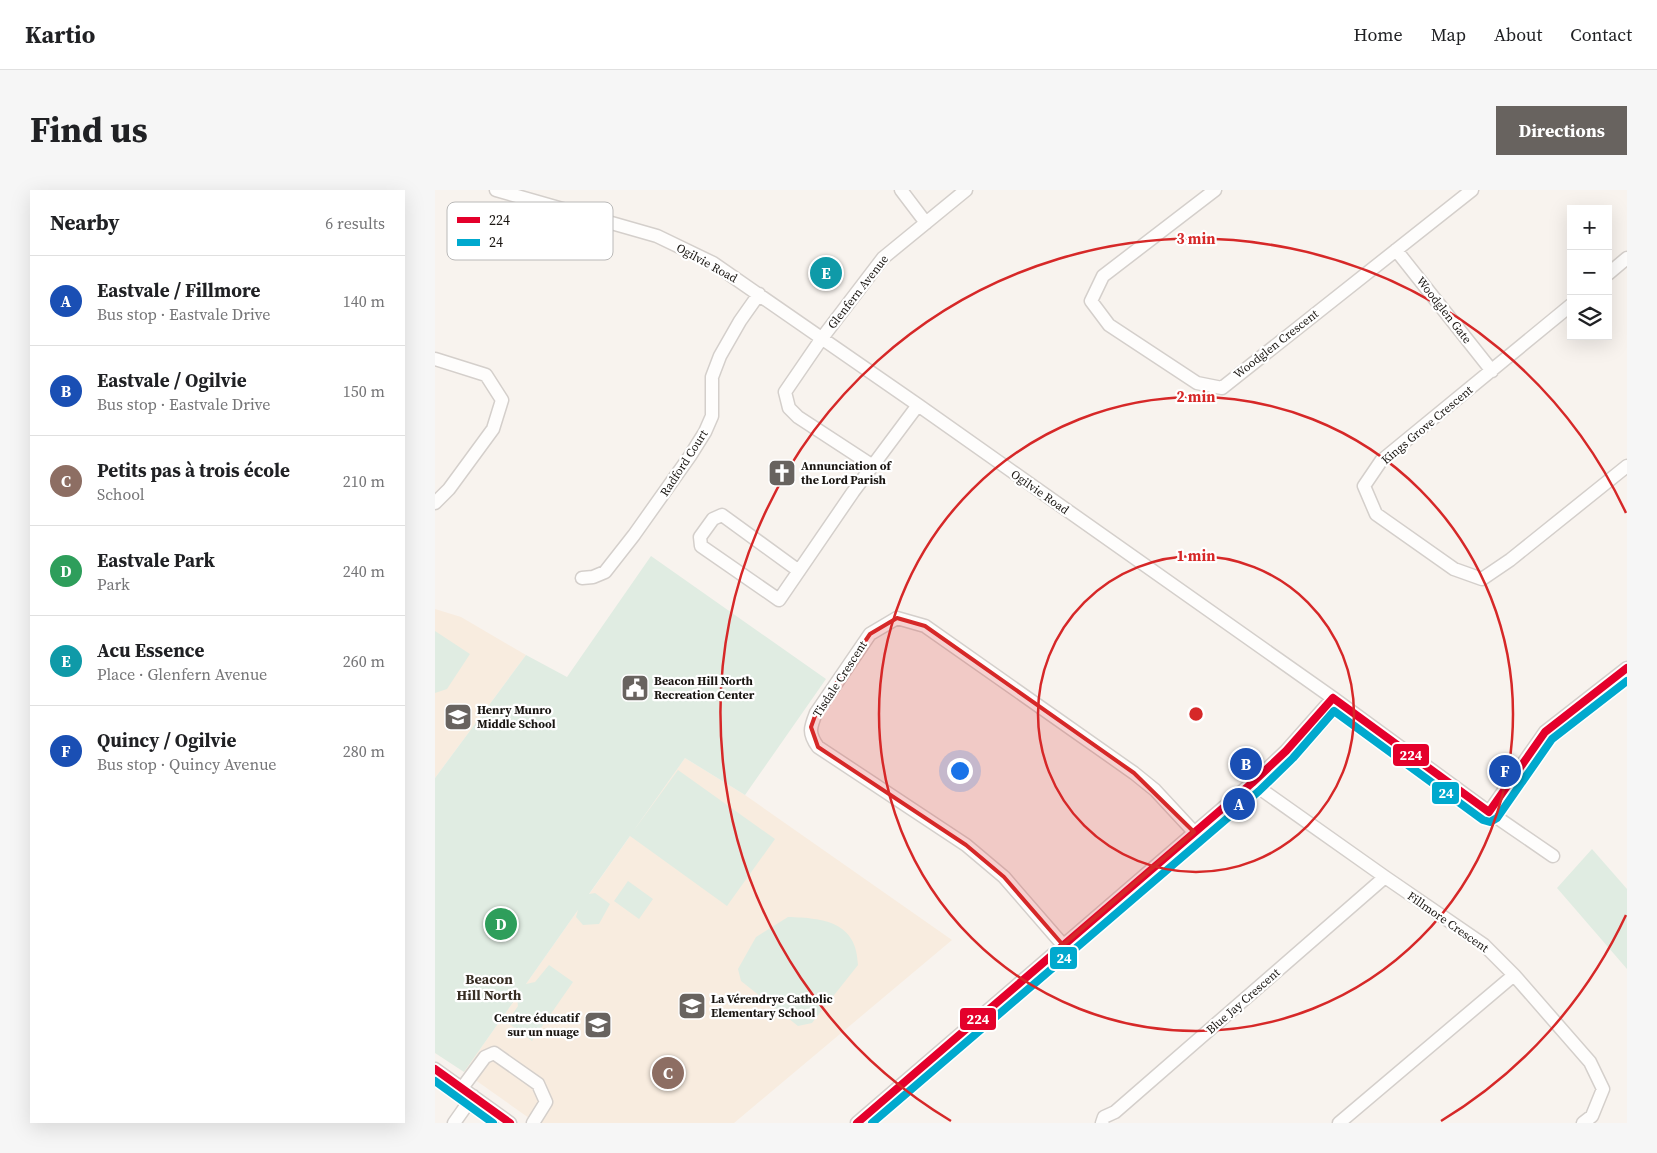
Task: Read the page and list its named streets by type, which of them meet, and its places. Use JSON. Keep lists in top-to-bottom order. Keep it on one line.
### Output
{"streets":{"street":["Ogilvie Road","Glenfern Avenue","Woodglen Gate","Woodglen Crescent","Kings Grove Crescent","Radford Court","Tisdale Crescent","Fillmore Crescent","Blue Jay Crescent"]},"crossings":[["Ogilvie Road","Glenfern Avenue"],["Ogilvie Road","Radford Court"],["Woodglen Gate","Woodglen Crescent"],["Woodglen Gate","Kings Grove Crescent"],["Fillmore Crescent","Blue Jay Crescent"]],"districts":["Beacon Hill North"],"places":{"church":["Annunciation of the Lord Parish"],"public building":["Beacon Hill North Recreation Center"],"school or university":["Henry Munro Middle School","La Vérendrye Catholic Elementary School","Centre éducatif sur un nuage"]},"lines":["transit line 224","transit line 24"],"legend":["224","24"],"page":{"header":"Kartio","nav":["Home","Map","About","Contact"],"title":"Find us","buttons":"Directions","heading":["Nearby","6 results"],"map_buttons":["+","−"],"list":[{"mark":"A","name":"Eastvale / Fillmore","note":"Bus stop · Eastvale Drive","value":"140 m"},{"mark":"B","name":"Eastvale / Ogilvie","note":"Bus stop · Eastvale Drive","value":"150 m"},{"mark":"C","name":"Petits pas à trois école","note":"School","value":"210 m"},{"mark":"D","name":"Eastvale Park","note":"Park","value":"240 m"},{"mark":"E","name":"Acu Essence","note":"Place · Glenfern Avenue","value":"260 m"},{"mark":"F","name":"Quincy / Ogilvie","note":"Bus stop · Quincy Avenue","value":"280 m"}],"pins":["E","B","F","A","D","C"]},"rings":["3 min","2 min","1 min"]}
